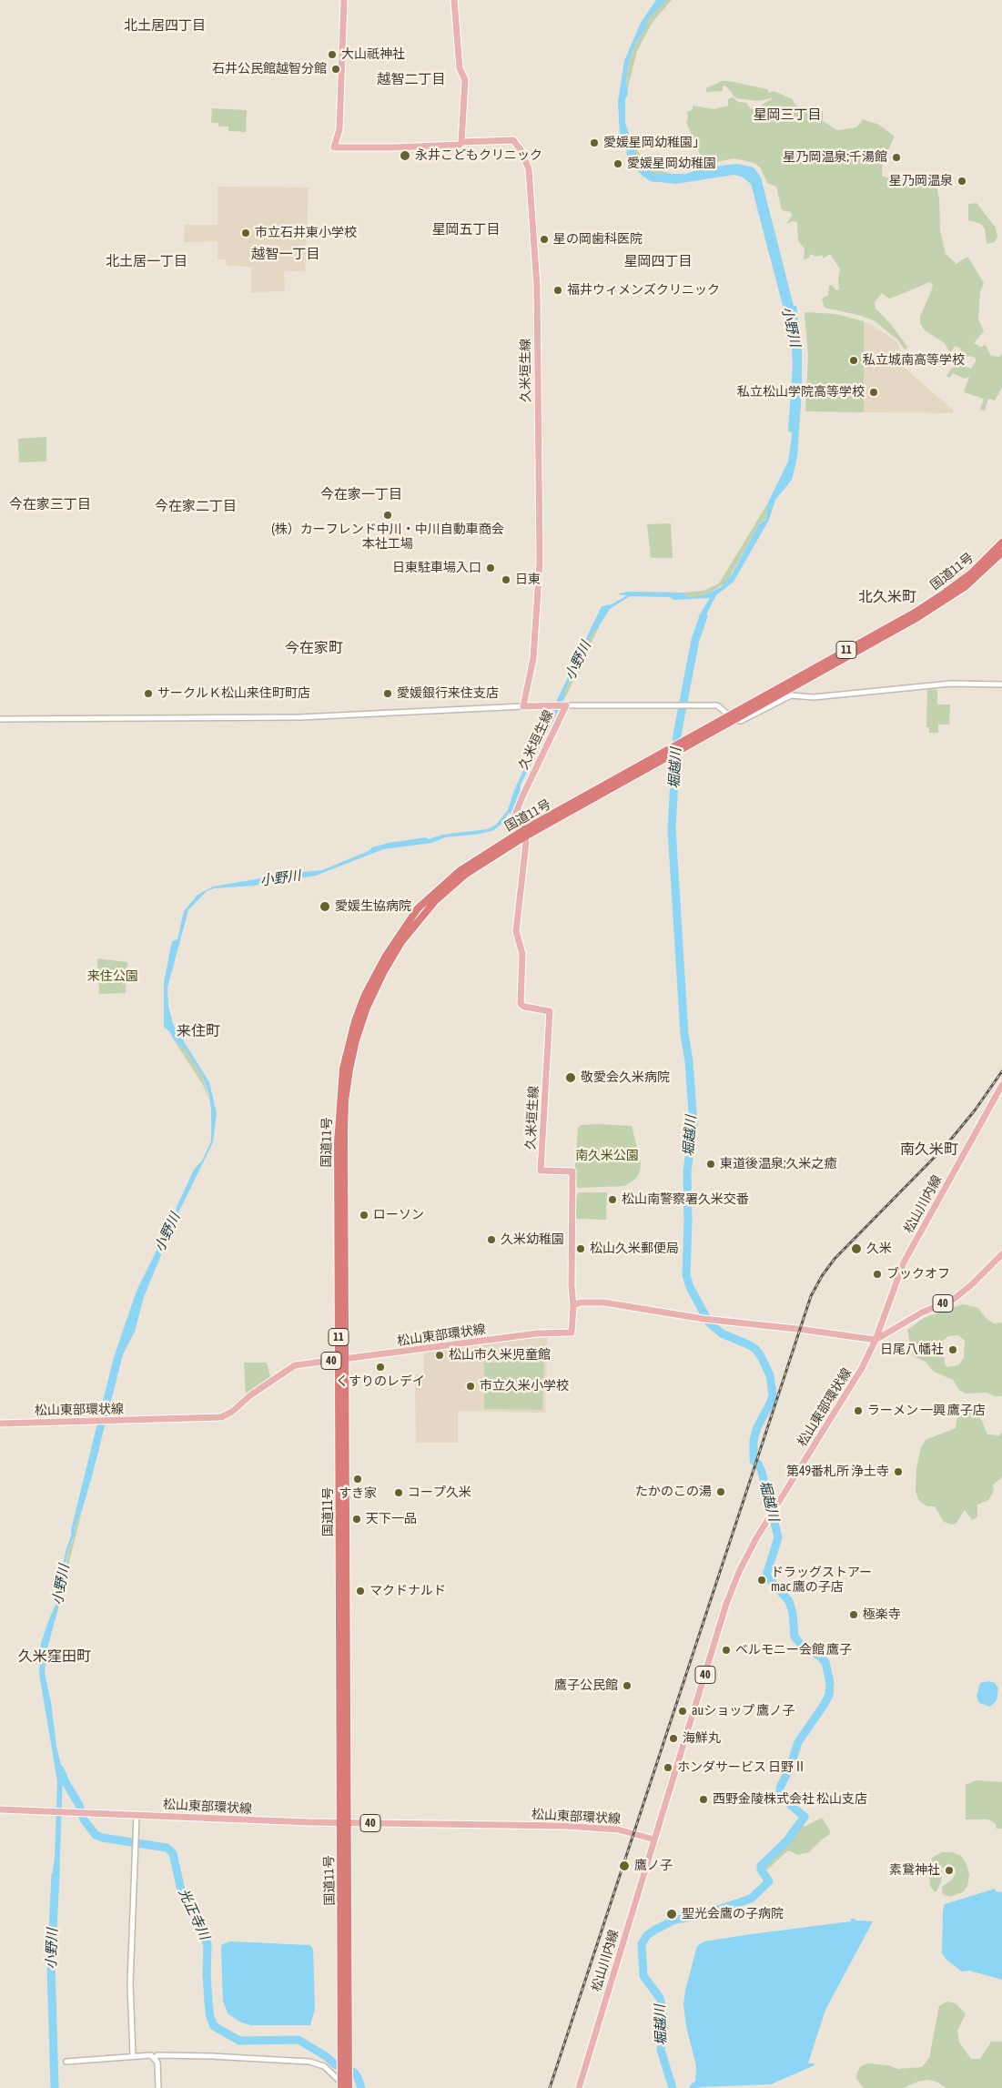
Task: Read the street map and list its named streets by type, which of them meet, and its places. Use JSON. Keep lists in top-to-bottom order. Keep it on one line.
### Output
{"streets":{"highway":["国道11号","11"],"main road":["久米垣生線","松山川内線","40","松山東部環状線"]},"crossings":[["久米垣生線","国道11号"],["久米垣生線","松山東部環状線"],["国道11号","松山東部環状線"],["松山川内線","40"],["松山川内線","松山東部環状線"],["40","松山東部環状線"]],"districts":["北土居四丁目","越智二丁目","星岡三丁目","星岡五丁目","越智一丁目","北土居一丁目","星岡四丁目","今在家一丁目","今在家三丁目","今在家二丁目","北久米町","今在家町","来住町","南久米町","久米窪田町"],"water":["小野川","堀越川","光正寺川"],"parks":["来住公園","南久米公園"],"places":["大山祇神社","石井公民館越智分館","愛媛星岡幼稚園」","永井こどもクリニック","星乃岡温泉;千湯館","愛媛星岡幼稚園","星乃岡温泉","市立石井東小学校","星の岡歯科医院","福井ウィメンズクリニック","私立城南高等学校","私立松山学院高等学校","(株）カーフレンド中川・中川自動車商会 本社工場","日東駐車場入口","日東","サークルＫ松山来住町町店","愛媛銀行来住支店","愛媛生協病院","敬愛会久米病院","東道後温泉;久米之癒","松山南警察署久米交番","ローソン","久米幼稚園","松山久米郵便局","久米","ブックオフ","日尾八幡社","松山市久米児童館","くすりのレデイ","市立久米小学校","ラーメン 一興 鷹子店","第49番札所 浄土寺","すき家","たかのこの湯","コープ久米","天下一品","ドラッグストアー mac 鷹の子店","マクドナルド","極楽寺","ベルモニー会館 鷹子","鷹子公民館","auショップ 鷹ノ子","海鮮丸","ホンダサービス 日野Ⅱ","西野金陵株式会社 松山支店","鷹ノ子","素鵞神社","聖光会鷹の子病院"]}
